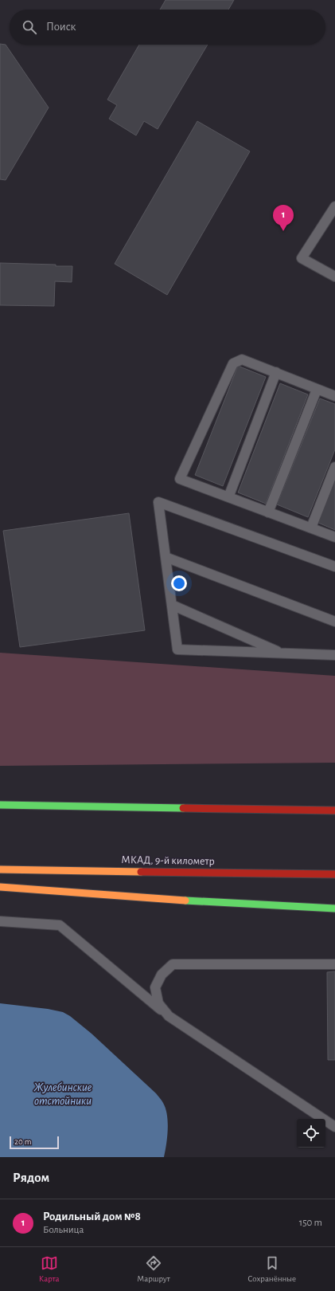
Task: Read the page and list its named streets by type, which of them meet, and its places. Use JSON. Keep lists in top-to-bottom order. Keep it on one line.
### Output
{"streets":{"main road":["МКАД, 9-й километр"]},"water":["Жулебинские отстойники"],"scale_bar":"20 m","page":{"search":"Поиск","pins":"1","scale":"20 m","heading":"Рядом","list":[{"mark":"1","name":"Родильный дом №8","note":"Больница","value":"150 m"}],"nav":["Карта","Маршрут","Сохранённые"]}}
